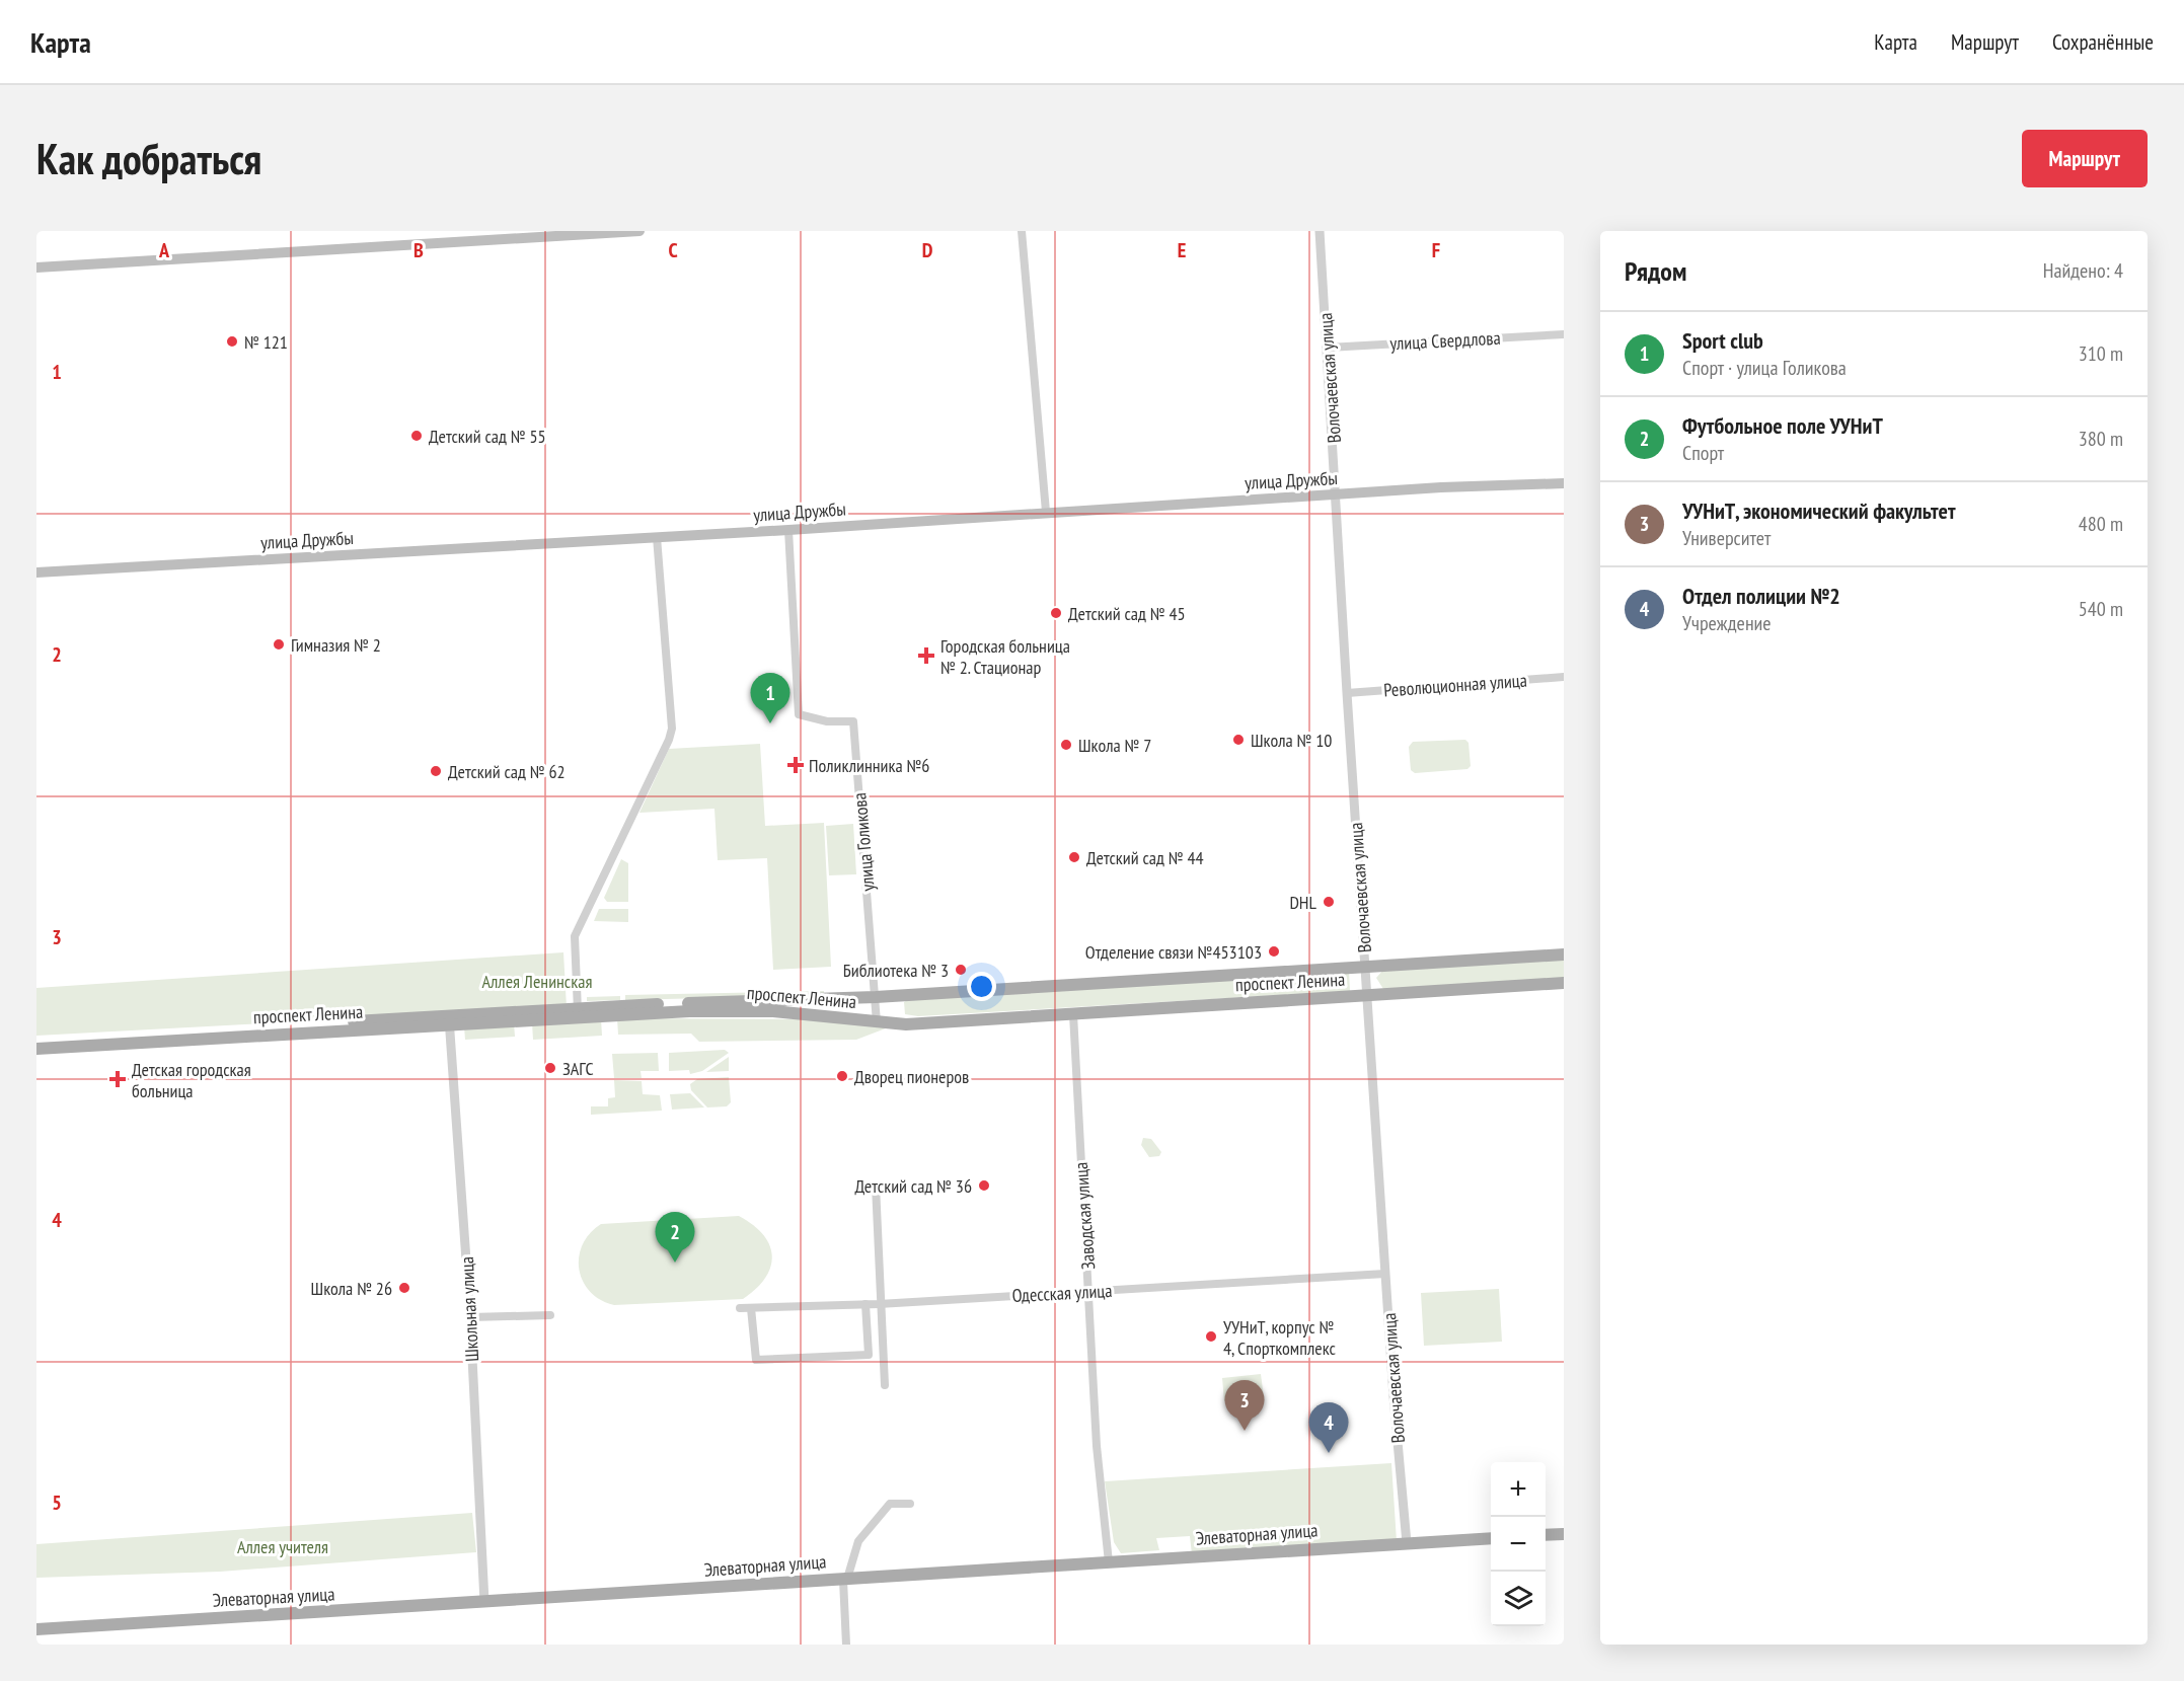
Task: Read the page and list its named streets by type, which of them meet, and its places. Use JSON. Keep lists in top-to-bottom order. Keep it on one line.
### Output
{"streets":{"main road":["улица Дружбы","проспект Ленина","Элеваторная улица"],"street":["улица Свердлова","Волочаевская улица","Революционная улица","улица Голикова","Заводская улица","Одесская улица","Школьная улица"]},"crossings":[["улица Свердлова","Волочаевская улица"],["Волочаевская улица","улица Дружбы"],["Волочаевская улица","Революционная улица"],["Волочаевская улица","проспект Ленина"],["Волочаевская улица","Одесская улица"],["Волочаевская улица","Элеваторная улица"],["улица Дружбы","улица Голикова"],["улица Голикова","проспект Ленина"],["проспект Ленина","Заводская улица"],["проспект Ленина","Школьная улица"],["Заводская улица","Одесская улица"],["Заводская улица","Элеваторная улица"],["Школьная улица","Элеваторная улица"]],"parks":["Аллея Ленинская","Аллея учителя"],"places":{"other":["№ 121","Детский сад № 55","Детский сад № 45","Гимназия № 2","Школа № 10","Школа № 7","Детский сад № 62","Детский сад № 44","DHL","Отделение связи №453103","Библиотека № 3","ЗАГС","Дворец пионеров","Детский сад № 36","Школа № 26","УУНиТ, корпус № 4, Спорткомплекс"],"health":["Городская больница № 2. Стационар","Поликлинника №6","Детская городская больница"]},"page":{"header":"Карта","nav":["Карта","Маршрут","Сохранённые"],"buttons":"Маршрут","title":"Как добраться","heading":["Рядом","Найдено: 4"],"list":[{"mark":"1","name":"Sport club","note":"Спорт · улица Голикова","value":"310 m"},{"mark":"2","name":"Футбольное поле УУНиТ","note":"Спорт","value":"380 m"},{"mark":"3","name":"УУНиТ, экономический факультет","note":"Университет","value":"480 m"},{"mark":"4","name":"Отдел полиции №2","note":"Учреждение","value":"540 m"}],"pins":["1","2","3","4"],"map_buttons":["+","−"]},"grid":{"columns":["A","B","C","D","E","F"],"rows":["1","2","3","4","5"]}}
